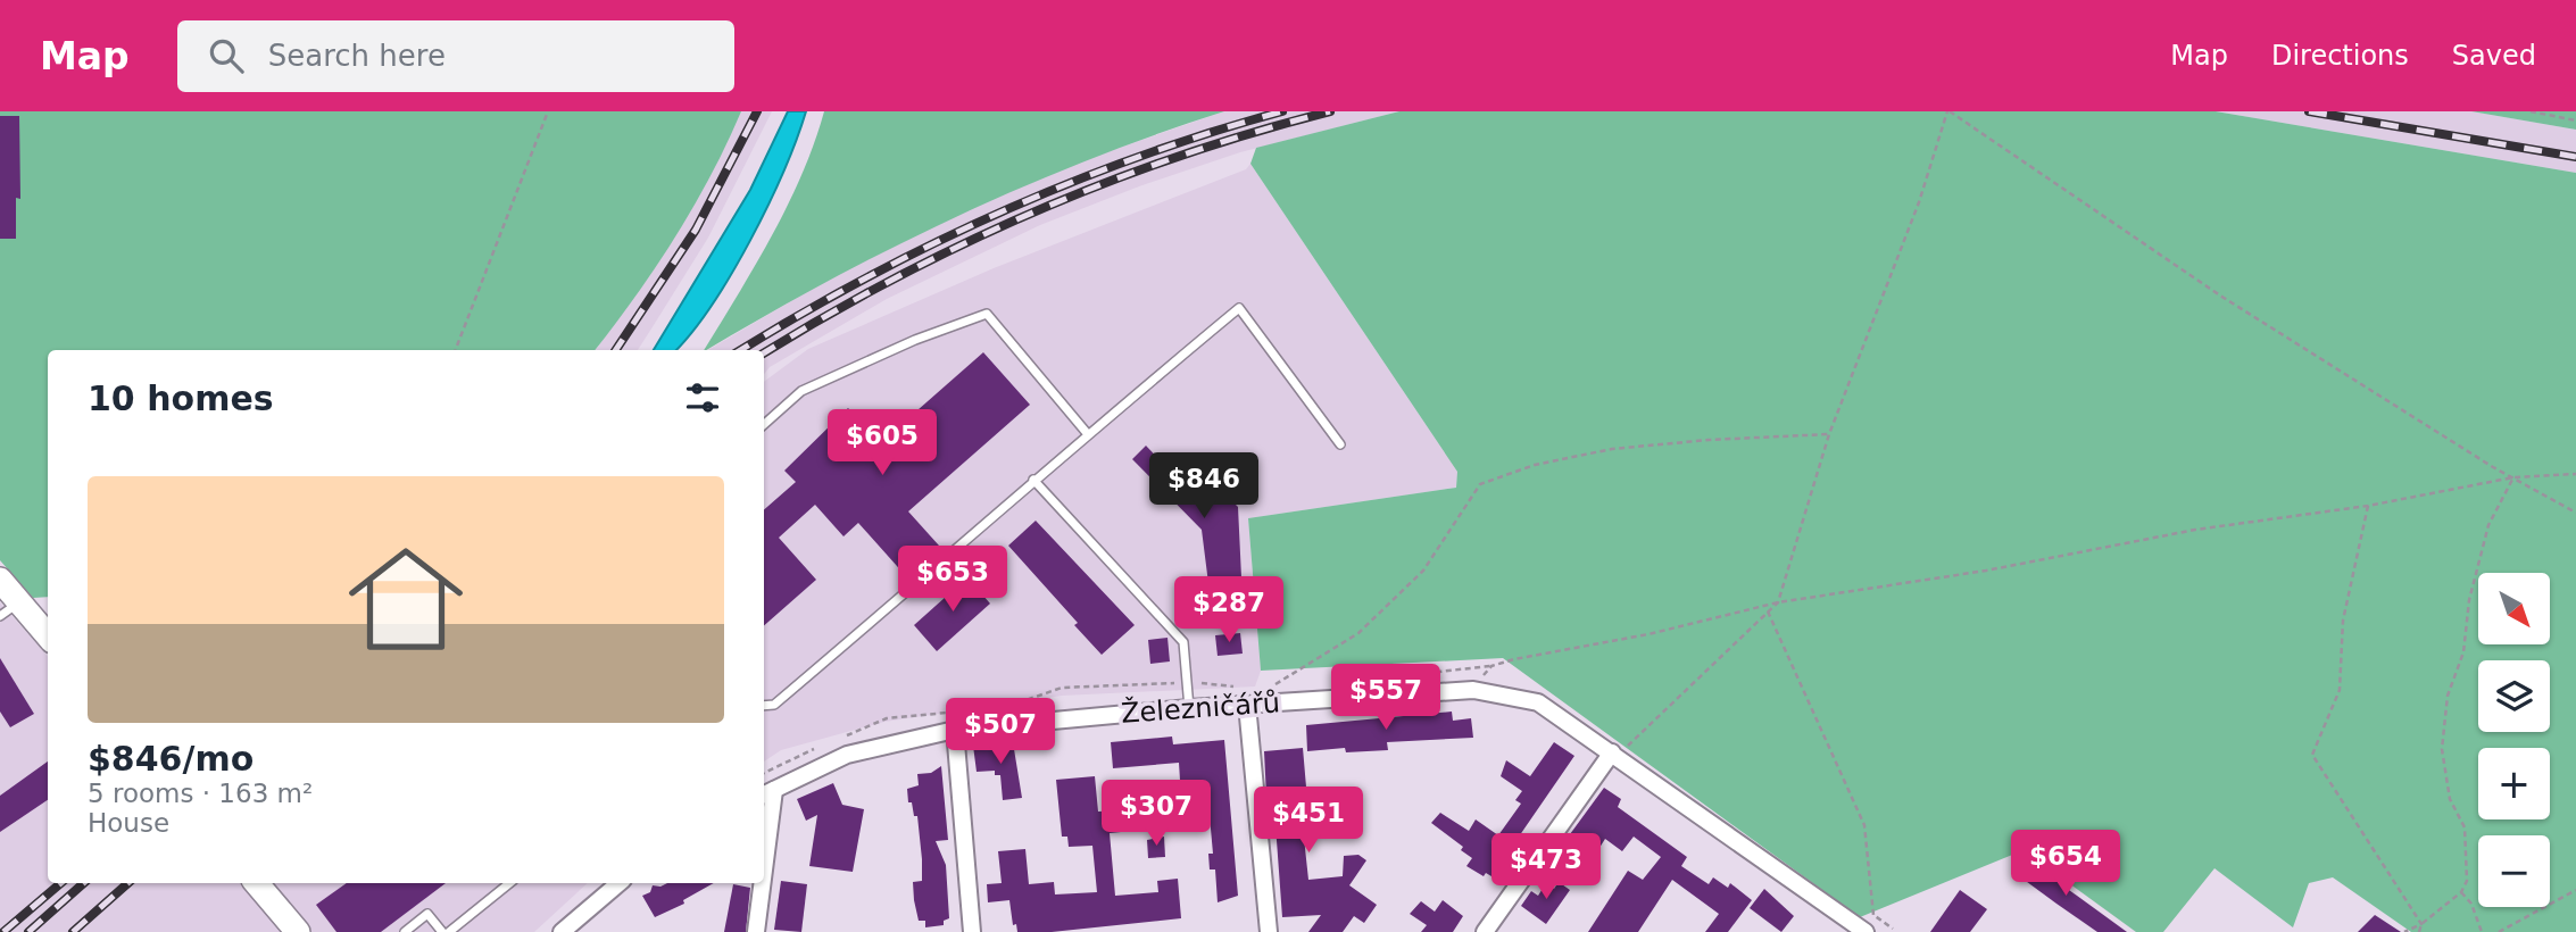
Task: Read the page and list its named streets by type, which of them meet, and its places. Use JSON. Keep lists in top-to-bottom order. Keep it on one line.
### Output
{"streets":{"street":["Železničářů"]},"north":"bottom right","page":{"header":"Map","search":"Search here","nav":["Map","Directions","Saved"],"heading":"10 homes","price":["$605","$846","$653","$287","$557","$507","$307","$451","$654","$473"],"list":[{"name":"$846/mo","note":"5 rooms · 163 m² · House"}],"map_buttons":["+","−"]}}
